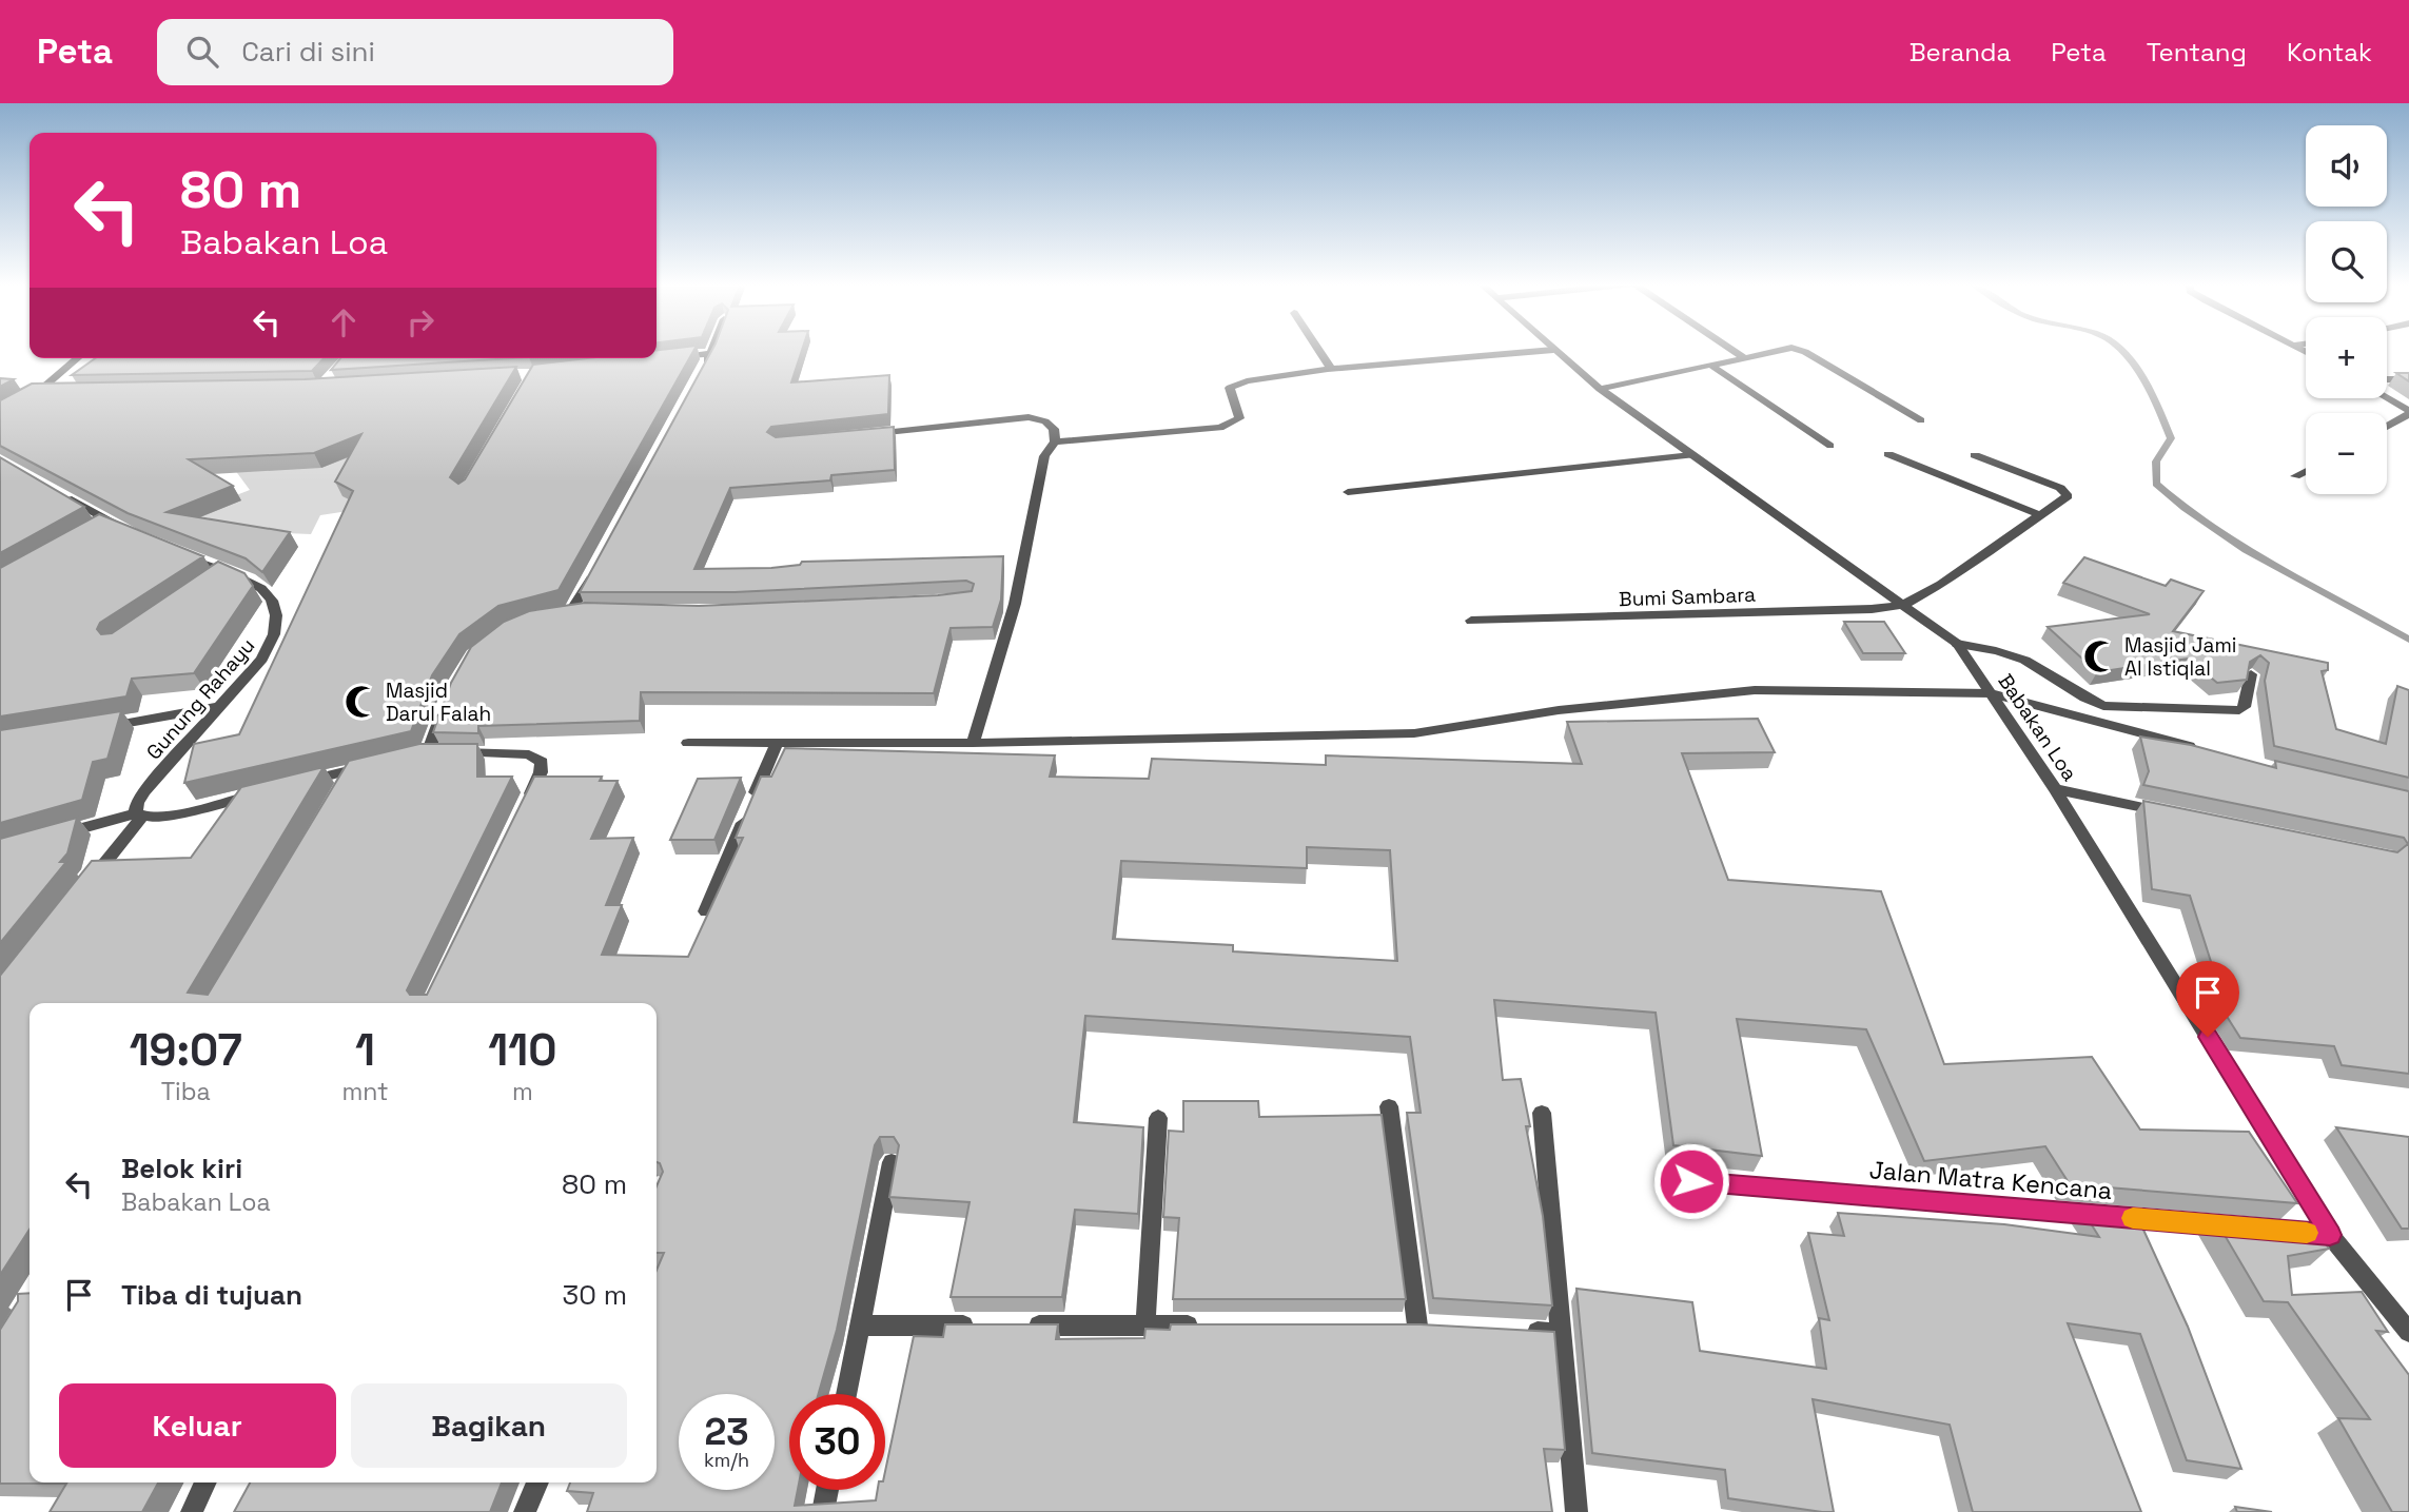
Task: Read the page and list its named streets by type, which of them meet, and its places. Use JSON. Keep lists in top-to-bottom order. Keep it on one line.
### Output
{"streets":{"street":["Bumi Sambara","Gunung Rahayu","Babakan Loa","Jalan Matra Kencana"]},"crossings":[["Bumi Sambara","Babakan Loa"]],"places":{"mosque":["Masjid Jami Al Istiqlal","Masjid Darul Falah"]},"page":{"header":"Peta","search":"Cari di sini","nav":["Beranda","Peta","Tentang","Kontak"],"map_buttons":["+","−"],"turn":["80 m","Babakan Loa"],"eta":["19:07","Tiba","1","mnt","110","m"],"list":[{"name":"Belok kiri","note":"Babakan Loa","value":"80 m"},{"name":"Tiba di tujuan","value":"30 m"}],"buttons":["Keluar","Bagikan"],"speed":"23 km/h","limit":"30"}}
